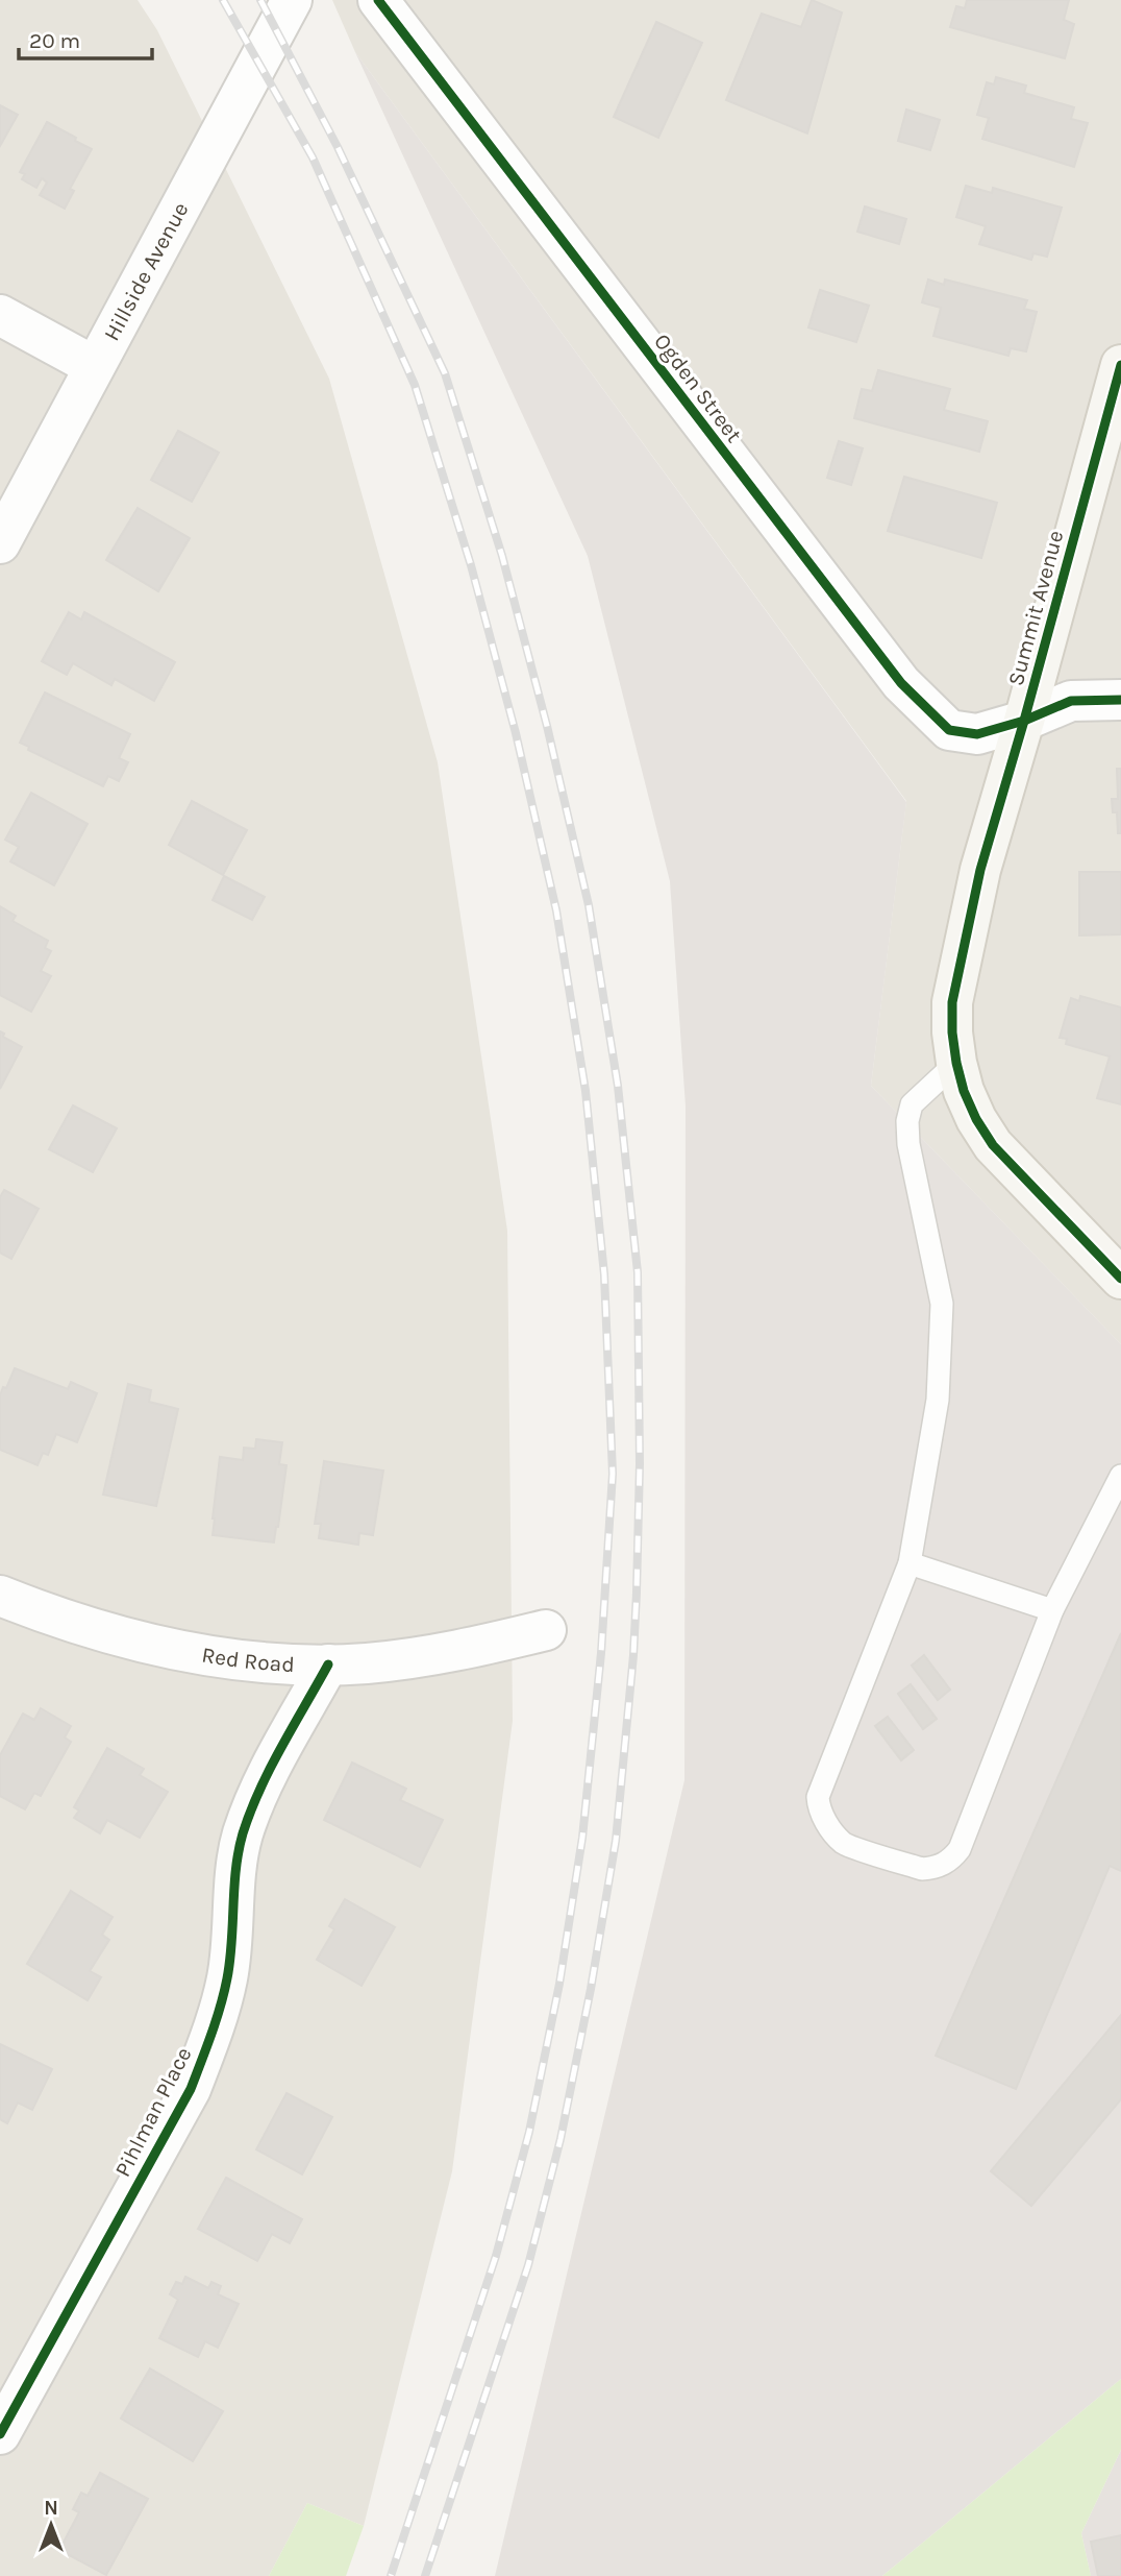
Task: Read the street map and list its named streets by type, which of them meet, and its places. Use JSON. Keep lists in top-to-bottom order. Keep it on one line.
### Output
{"streets":{"street":["Hillside Avenue","Ogden Street","Summit Avenue","Red Road","Pihlman Place"]},"crossings":[["Ogden Street","Summit Avenue"],["Red Road","Pihlman Place"]],"scale_bar":"20 m","north":"top"}
